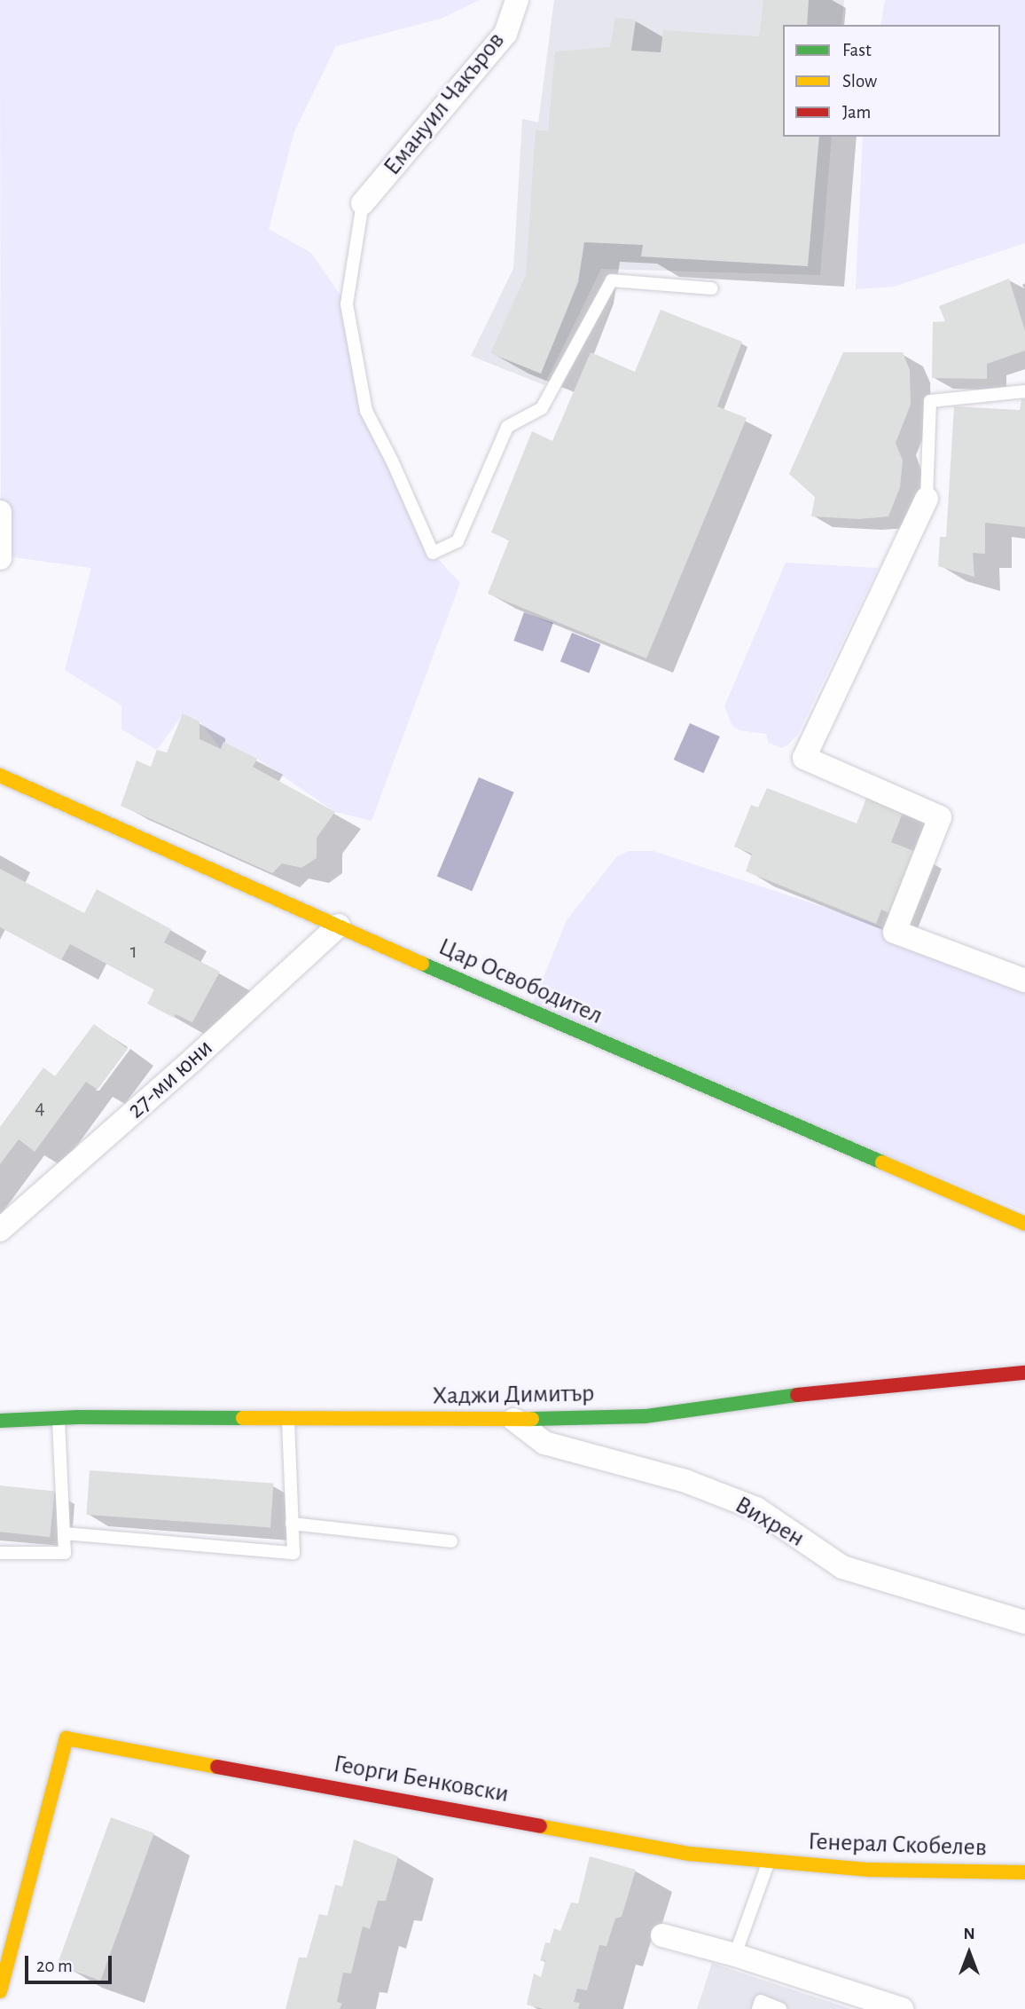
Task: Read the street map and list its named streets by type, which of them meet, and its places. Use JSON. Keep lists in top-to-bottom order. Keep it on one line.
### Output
{"streets":{"street":["Емануил Чакъров","Цар Освободител","27-ми юни","Хаджи Димитър","Вихрен","Георги Бенковски","Генерал Скобелев"]},"crossings":[["Цар Освободител","27-ми юни"],["Хаджи Димитър","Вихрен"],["Георги Бенковски","Генерал Скобелев"]],"house_numbers":["1","4"],"legend":["Fast","Slow","Jam"],"scale_bar":"20 m","north":"top"}
